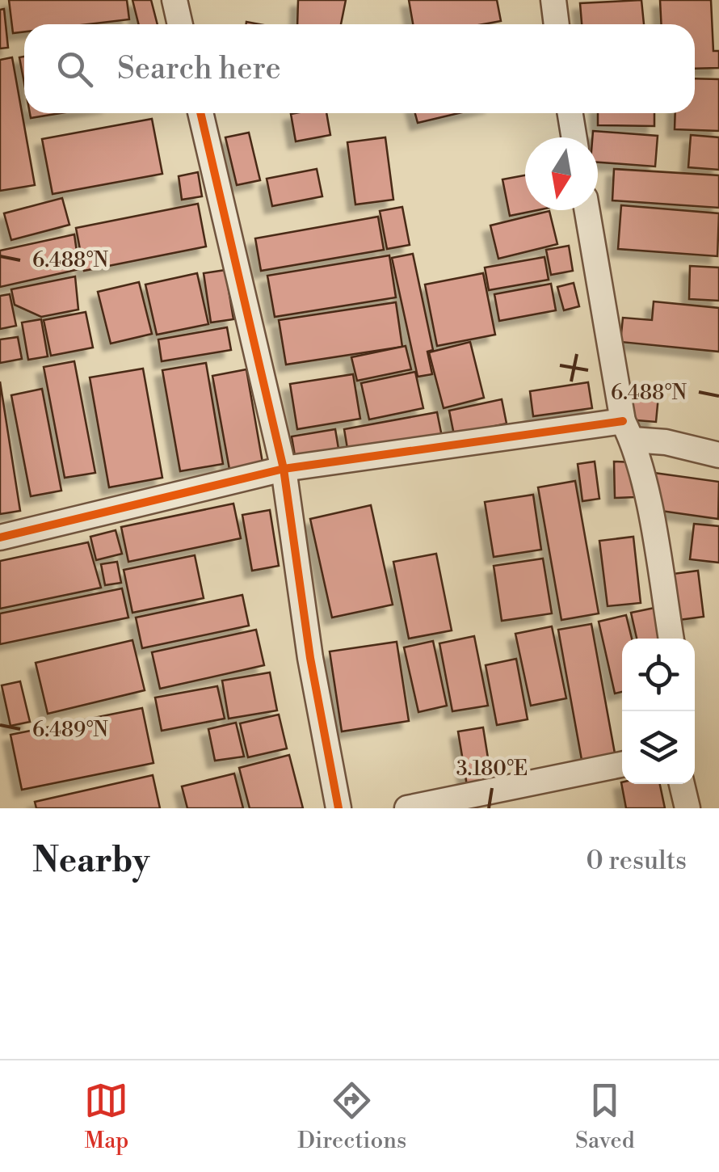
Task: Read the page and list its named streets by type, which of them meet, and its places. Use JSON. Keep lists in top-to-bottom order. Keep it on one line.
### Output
{"north":"bottom","page":{"search":"Search here","heading":["Nearby","0 results"],"nav":["Map","Directions","Saved"]},"coordinates":["6.488°N","6.489°N","3.180°E"]}
